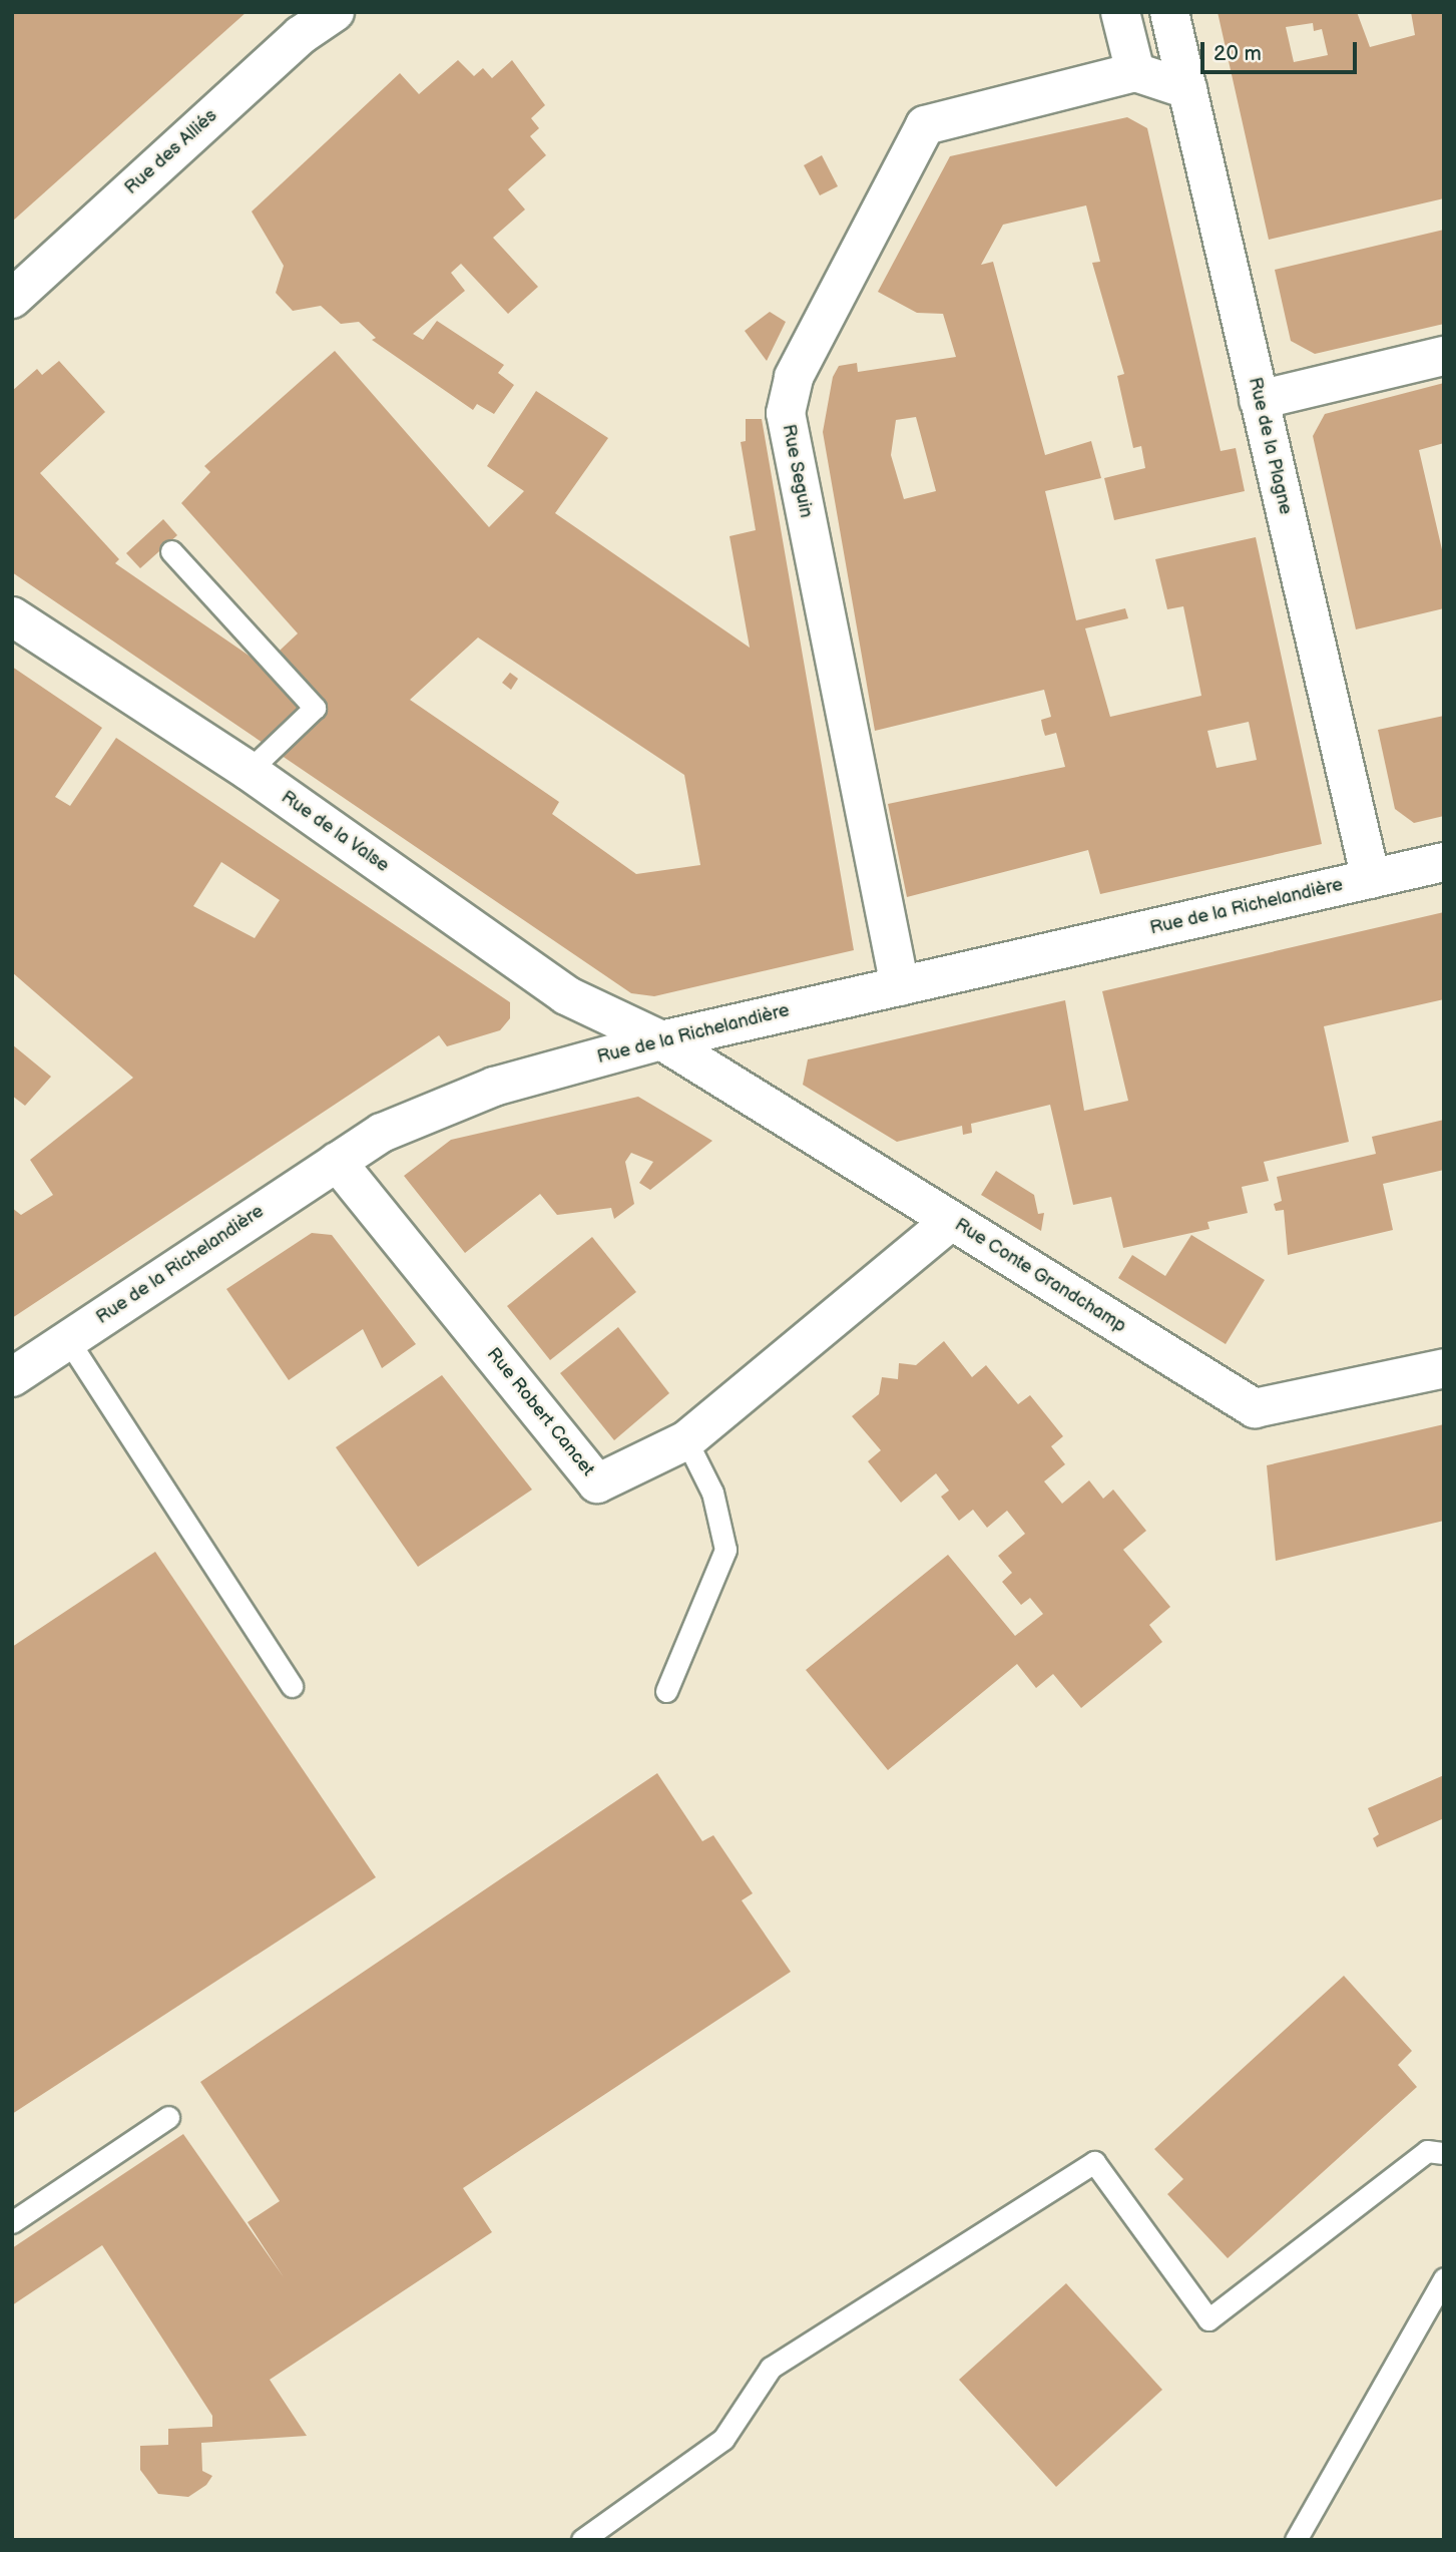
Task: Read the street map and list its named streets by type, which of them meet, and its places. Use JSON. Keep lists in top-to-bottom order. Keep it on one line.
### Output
{"streets":{"street":["Rue des Alliés","Rue de la Plagne","Rue Seguin","Rue de la Valse","Rue de la Richelandière","Rue Conte Grandchamp","Rue Robert Cancet"]},"crossings":[["Rue de la Plagne","Rue de la Richelandière"],["Rue Seguin","Rue de la Richelandière"],["Rue de la Valse","Rue de la Richelandière"],["Rue de la Valse","Rue Conte Grandchamp"],["Rue de la Richelandière","Rue Conte Grandchamp"],["Rue de la Richelandière","Rue Robert Cancet"],["Rue Conte Grandchamp","Rue Robert Cancet"]],"scale_bar":"20 m"}
